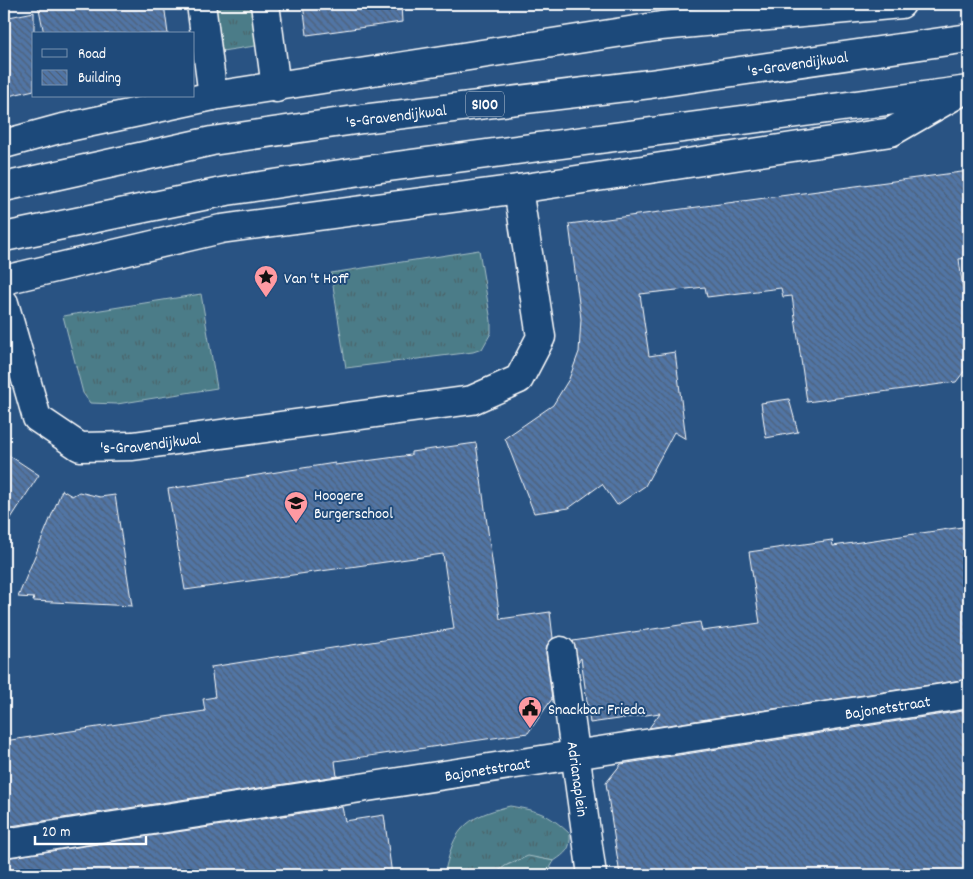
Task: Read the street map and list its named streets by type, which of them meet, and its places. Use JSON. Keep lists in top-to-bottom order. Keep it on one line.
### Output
{"streets":{"street":["'s-Gravendijkwal","S100","Bajonetstraat","Adrianaplein"]},"crossings":[["Bajonetstraat","Adrianaplein"]],"places":{"place":["Van 't Hoff"],"school or university":["Hoogere Burgerschool"],"public building":["Snackbar Frieda"]},"legend":["Road","Building"],"scale_bar":"20 m"}
